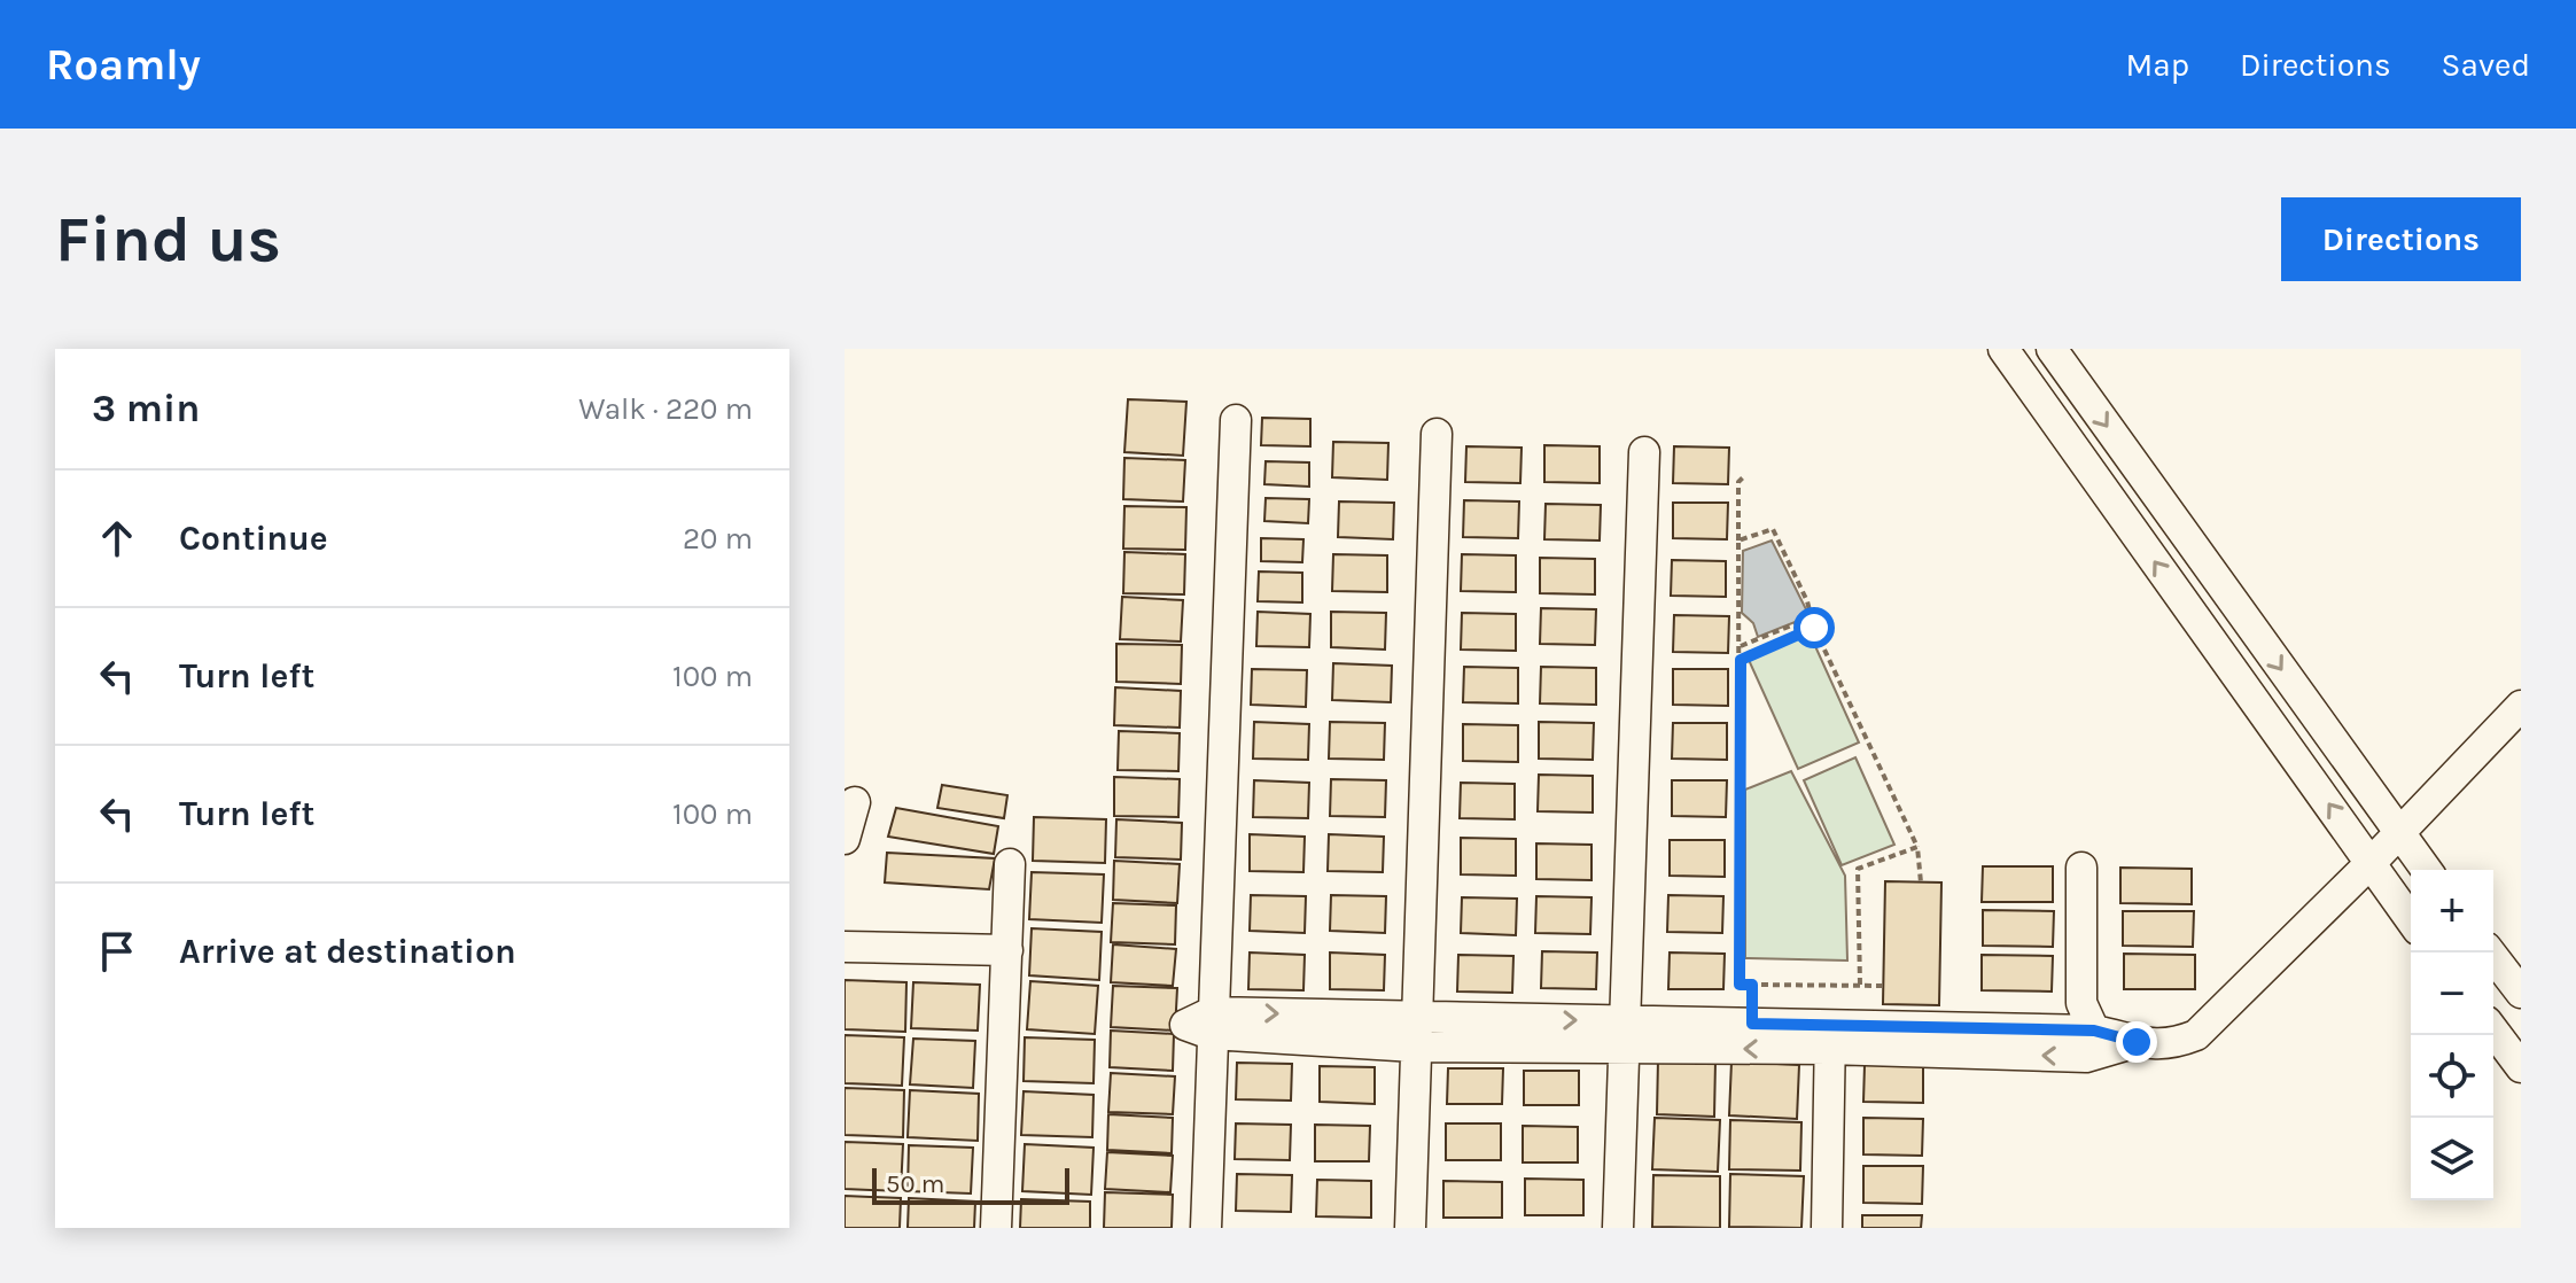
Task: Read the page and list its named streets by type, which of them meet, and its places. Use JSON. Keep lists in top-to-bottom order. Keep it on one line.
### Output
{"scale_bar":"50 m","page":{"header":"Roamly","nav":["Map","Directions","Saved"],"buttons":"Directions","title":"Find us","heading":["3 min","Walk · 220 m"],"list":[["Continue","20 m"],["Turn left","100 m"],["Turn left","100 m"],"Arrive at destination"],"map_buttons":["+","−"],"scale":"50 m"}}
